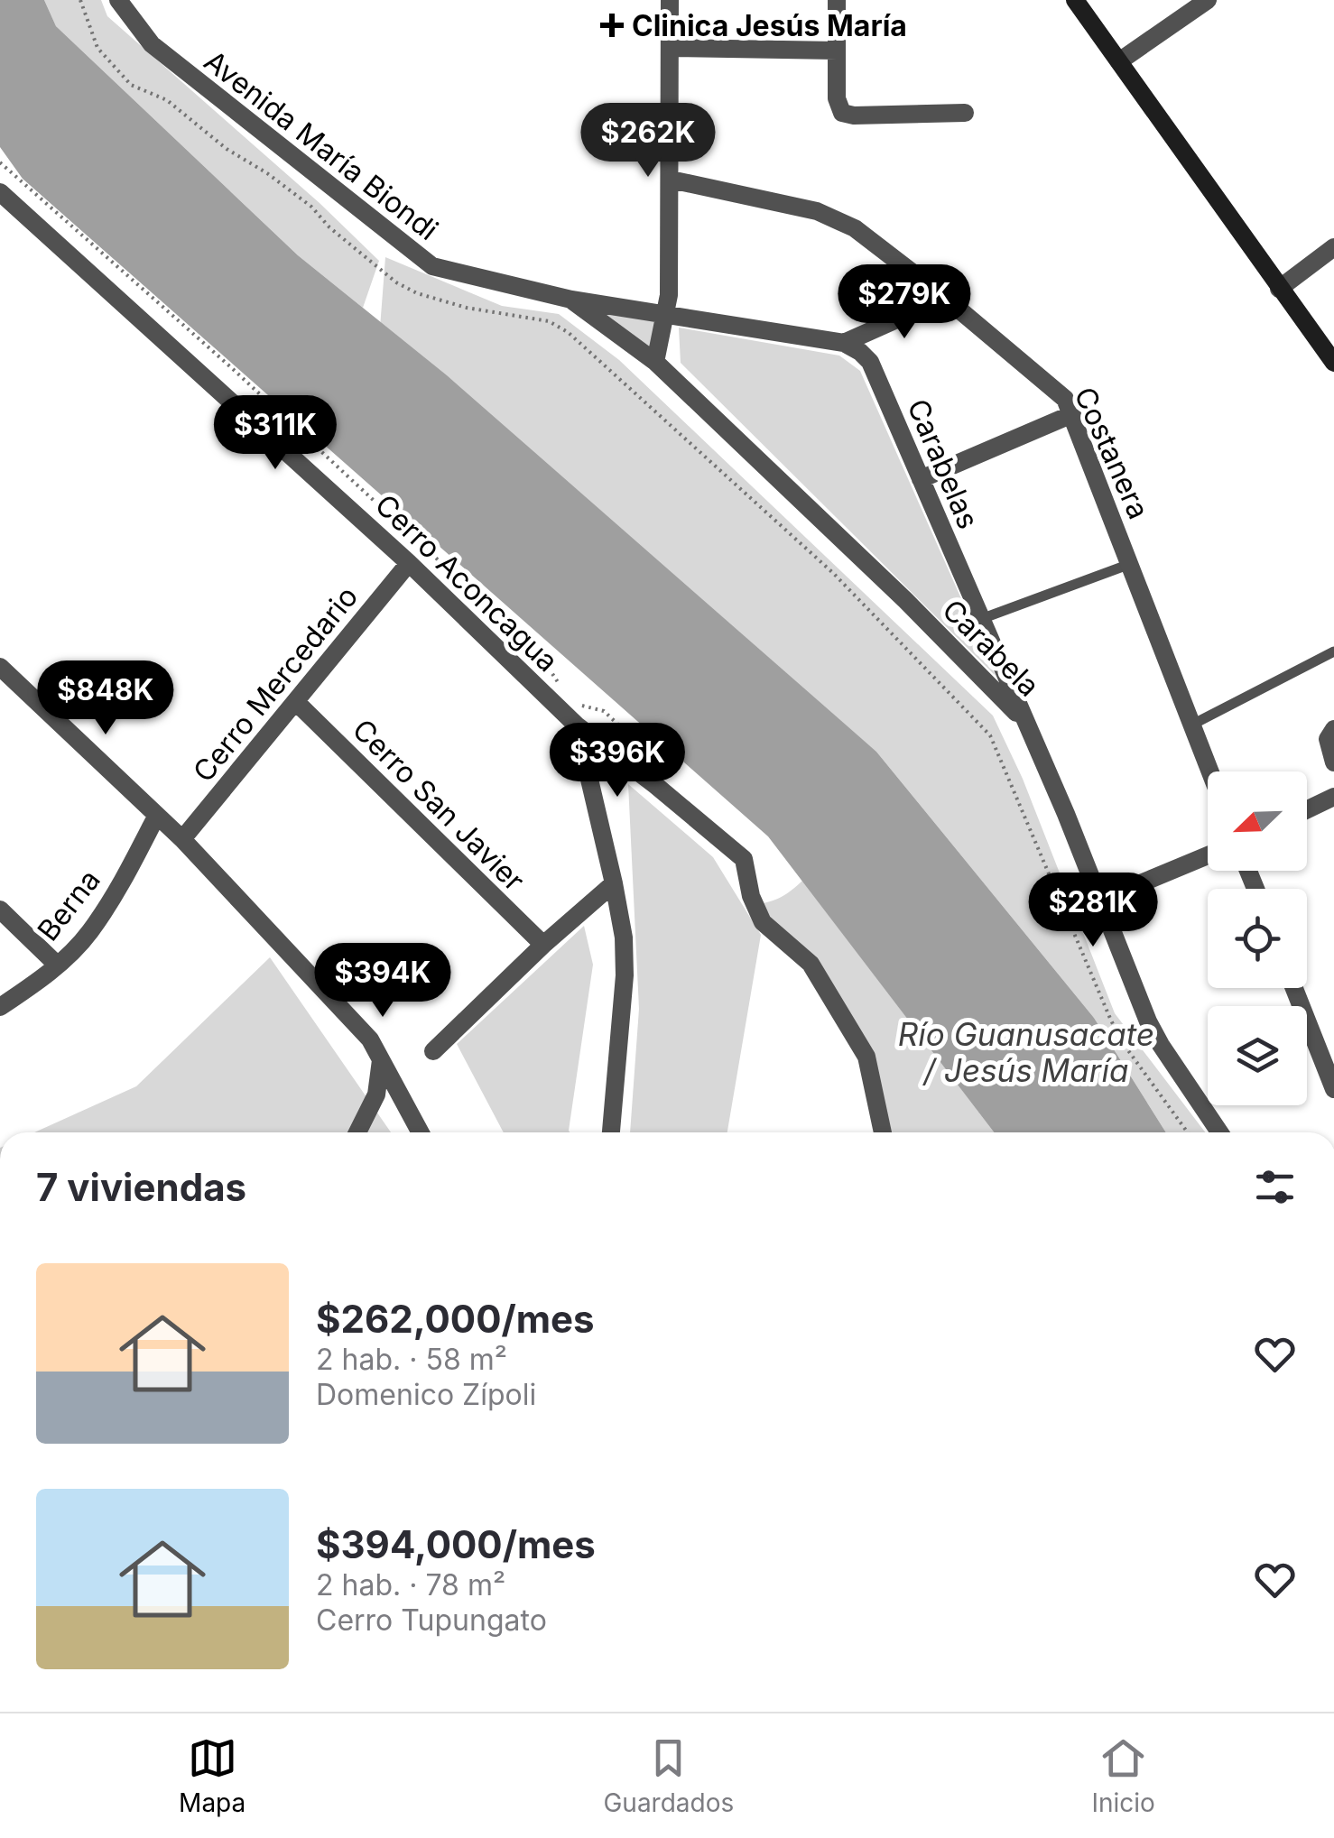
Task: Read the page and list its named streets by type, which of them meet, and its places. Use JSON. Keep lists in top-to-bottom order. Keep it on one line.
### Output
{"streets":{"street":["Avenida María Biondi","Costanera","Carabelas","Cerro Aconcagua","Carabela","Cerro Mercedario","Cerro San Javier","Berna"]},"crossings":[["Avenida María Biondi","Carabela"],["Carabelas","Carabela"],["Cerro Aconcagua","Cerro Mercedario"],["Cerro Mercedario","Cerro San Javier"]],"water":["Río Guanusacate / Jesús María"],"places":{"health":["Clinica Jesús María"]},"north":"bottom left","page":{"price":["$262K","$279K","$311K","$848K","$396K","$281K","$394K"],"heading":"7 viviendas","list":[{"name":"$262,000/mes","note":"2 hab. · 58 m² · Domenico Zípoli"},{"name":"$394,000/mes","note":"2 hab. · 78 m² · Cerro Tupungato"}],"tabs":["Mapa","Guardados","Inicio"]}}
